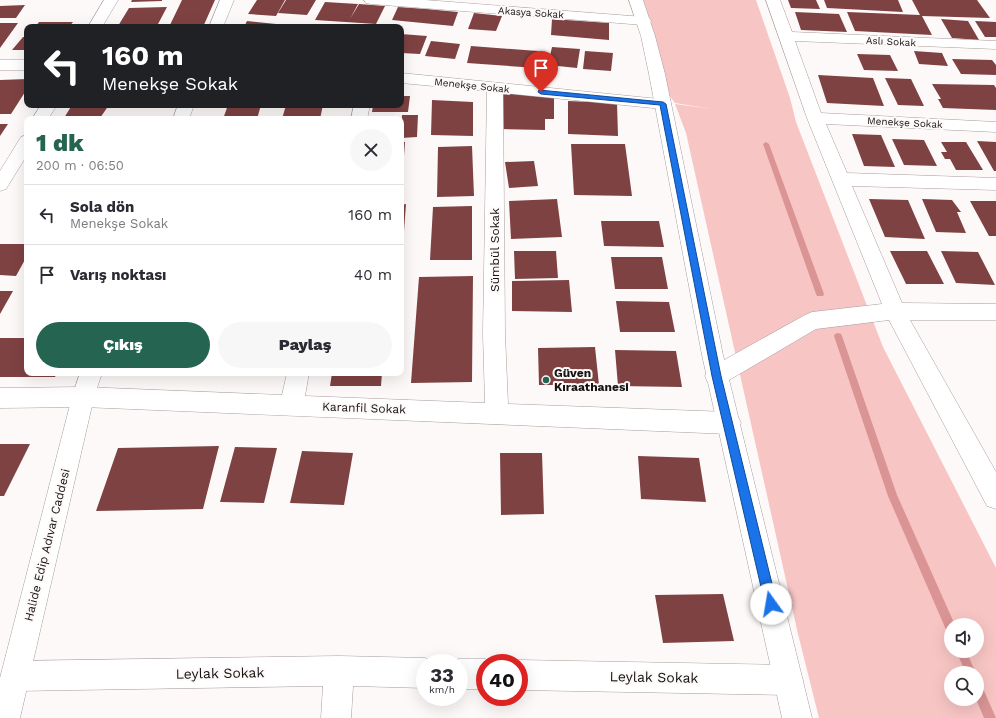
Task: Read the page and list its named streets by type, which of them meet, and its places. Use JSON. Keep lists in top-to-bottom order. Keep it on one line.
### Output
{"streets":{"street":["Akasya Sokak","Aslı Sokak","Menekşe Sokak","Sümbül Sokak","Karanfil Sokak","Halide Edip Adıvar Caddesi","Leylak Sokak"]},"crossings":[["Menekşe Sokak","Sümbül Sokak"],["Sümbül Sokak","Karanfil Sokak"],["Karanfil Sokak","Halide Edip Adıvar Caddesi"],["Halide Edip Adıvar Caddesi","Leylak Sokak"]],"places":["Güven Kıraathanesi"],"page":{"turn":["160 m","Menekşe Sokak"],"heading":["1 dk","200 m · 06:50"],"list":[{"name":"Sola dön","note":"Menekşe Sokak","value":"160 m"},{"name":"Varış noktası","value":"40 m"}],"buttons":["Çıkış","Paylaş"],"speed":"33 km/h","limit":"40"}}
